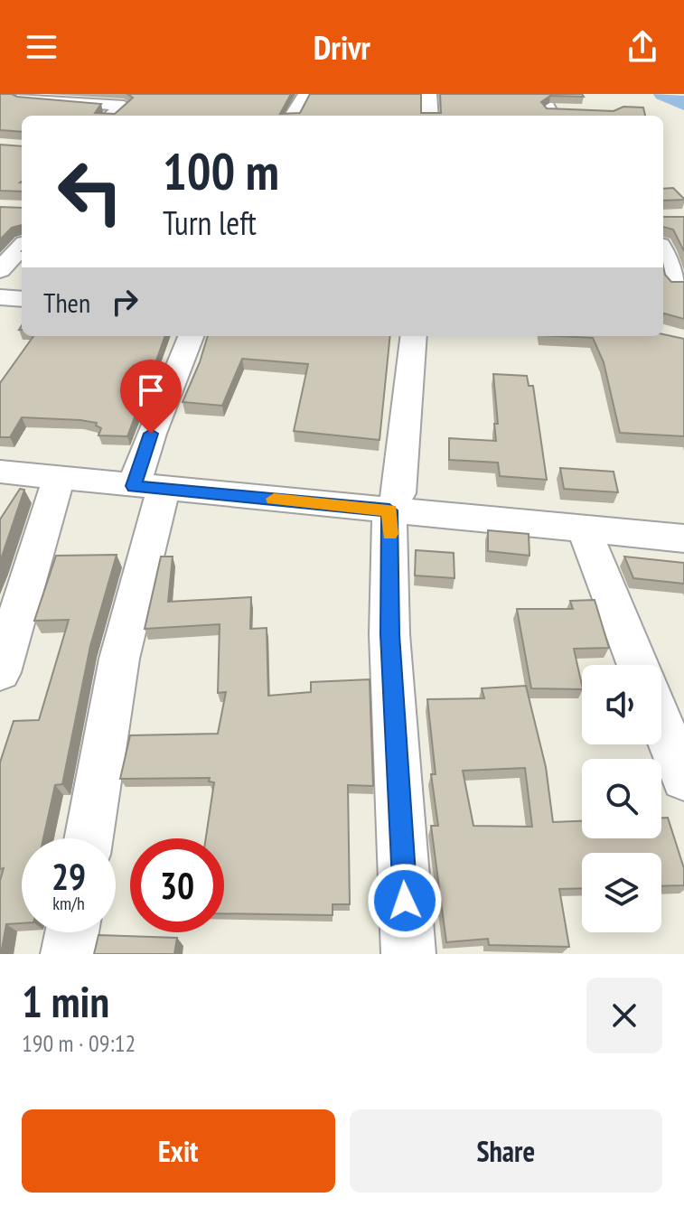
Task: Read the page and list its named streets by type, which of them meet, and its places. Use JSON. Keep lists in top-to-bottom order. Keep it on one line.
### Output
{"page":{"header":"Drivr","turn":["100 m","Turn left"],"then":"Then","speed":"29 km/h","limit":"30","heading":["1 min","190 m · 09:12"],"buttons":["Exit","Share"]}}
